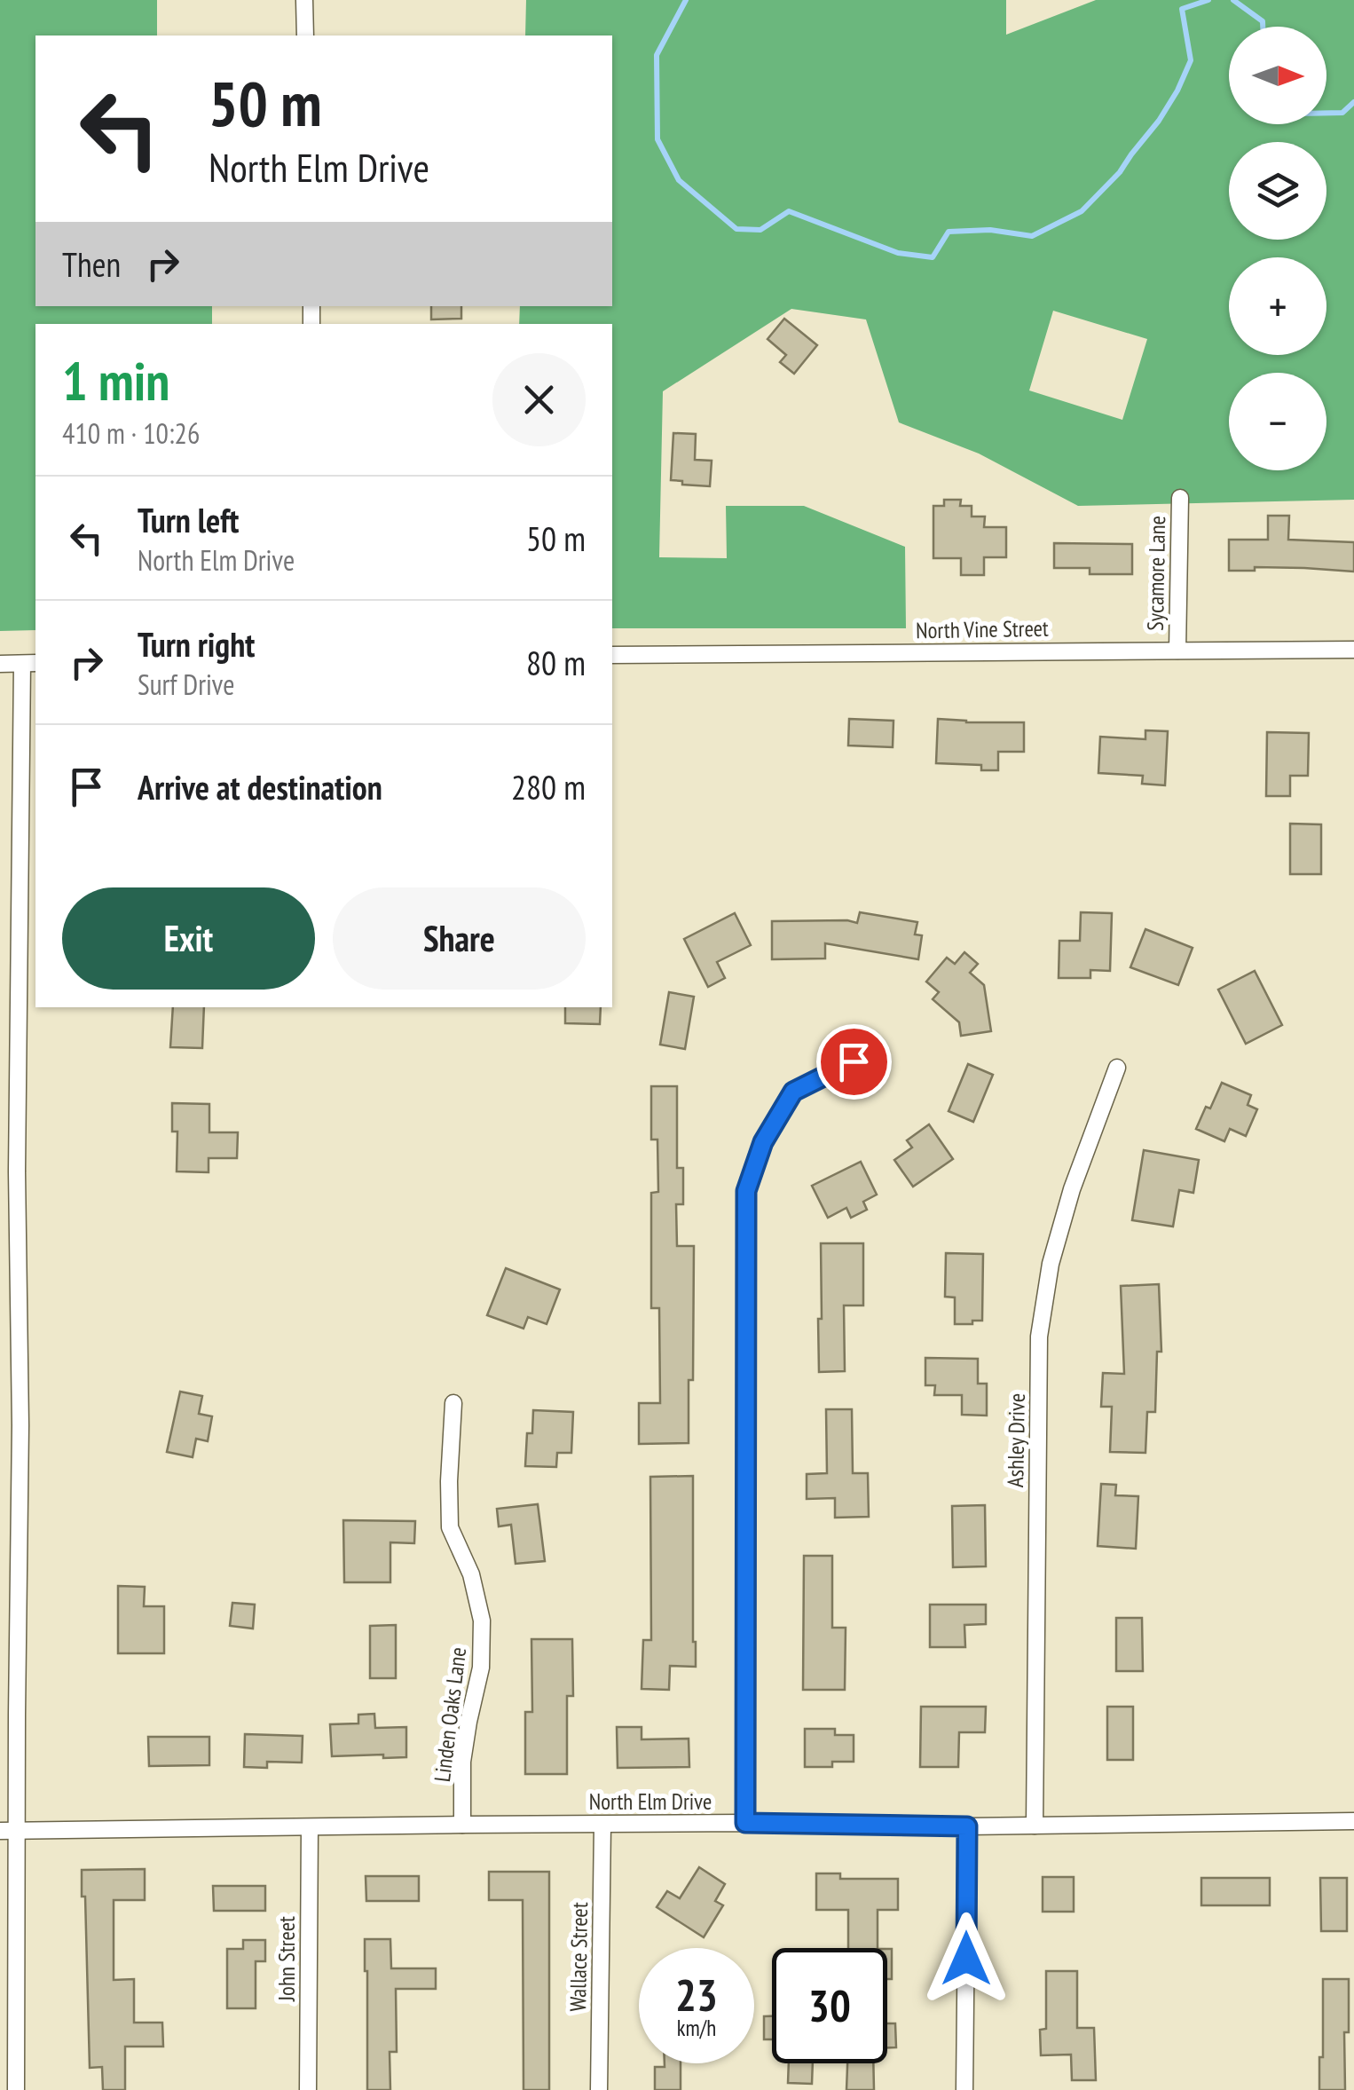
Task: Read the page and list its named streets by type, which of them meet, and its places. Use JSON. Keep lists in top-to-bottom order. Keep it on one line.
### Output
{"streets":{"street":["Sycamore Lane","North Vine Street","Ashley Drive","Linden Oaks Lane","North Elm Drive","Wallace Street","John Street"]},"crossings":[["Sycamore Lane","North Vine Street"],["Ashley Drive","North Elm Drive"],["Linden Oaks Lane","North Elm Drive"],["North Elm Drive","Wallace Street"],["North Elm Drive","John Street"]],"north":"right","page":{"map_buttons":["+","−"],"turn":["50 m","North Elm Drive"],"then":"Then","heading":["1 min","410 m · 10:26"],"list":[{"name":"Turn left","note":"North Elm Drive","value":"50 m"},{"name":"Turn right","note":"Surf Drive","value":"80 m"},{"name":"Arrive at destination","value":"280 m"}],"buttons":["Exit","Share"],"speed":"23 km/h","limit":"30"}}
